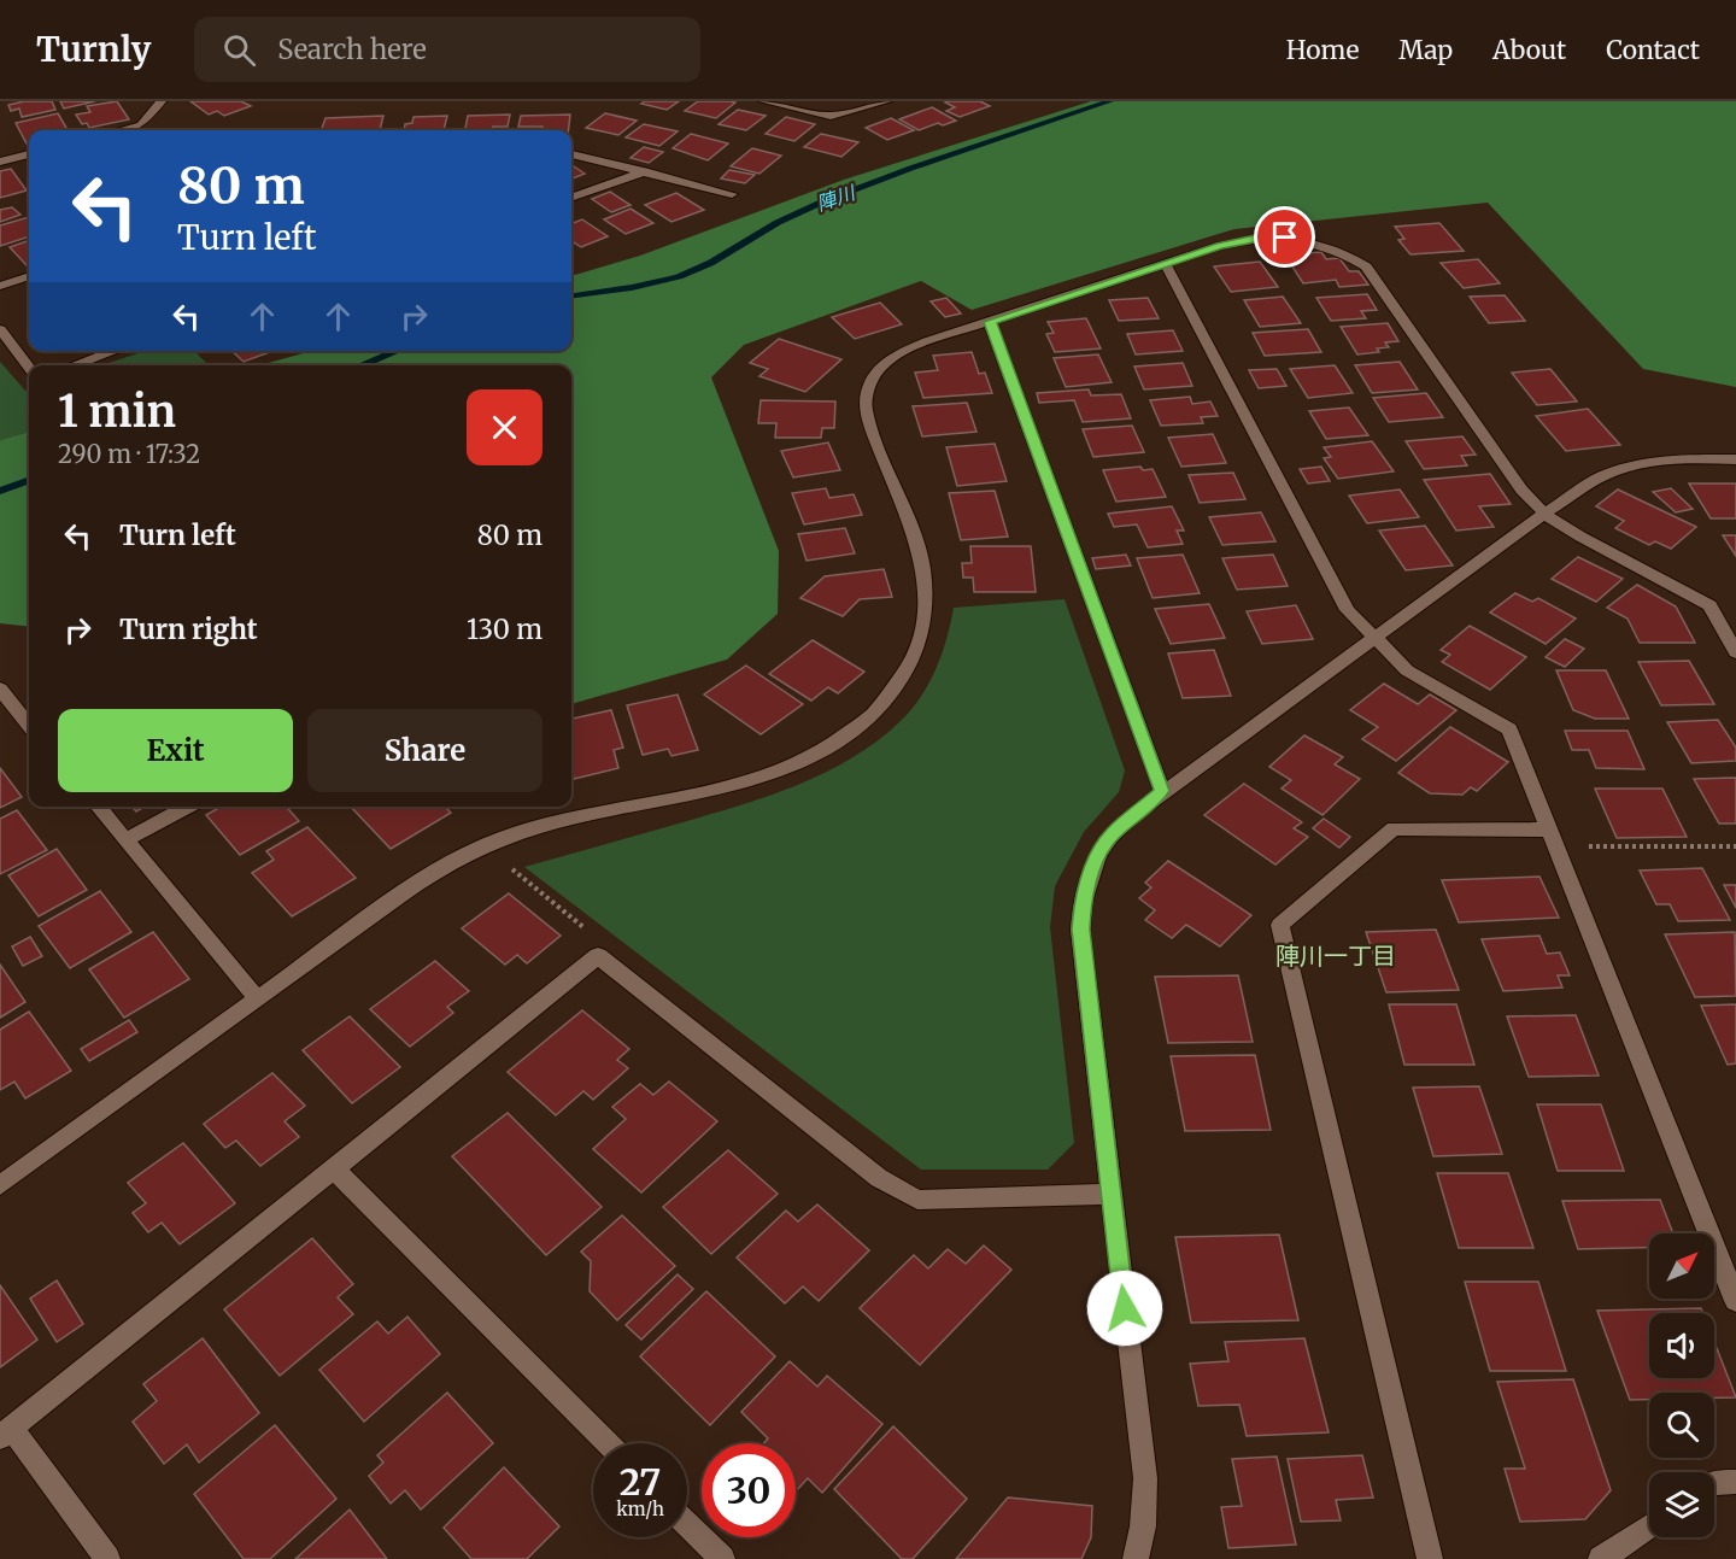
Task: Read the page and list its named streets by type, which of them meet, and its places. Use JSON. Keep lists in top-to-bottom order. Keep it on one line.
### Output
{"districts":["陣川一丁目"],"water":["陣川"],"north":"top right","page":{"header":"Turnly","search":"Search here","nav":["Home","Map","About","Contact"],"turn":["80 m","Turn left"],"heading":["1 min","290 m · 17:32"],"list":[{"name":"Turn left","value":"80 m"},{"name":"Turn right","value":"130 m"}],"buttons":["Exit","Share"],"speed":"27 km/h","limit":"30"}}
